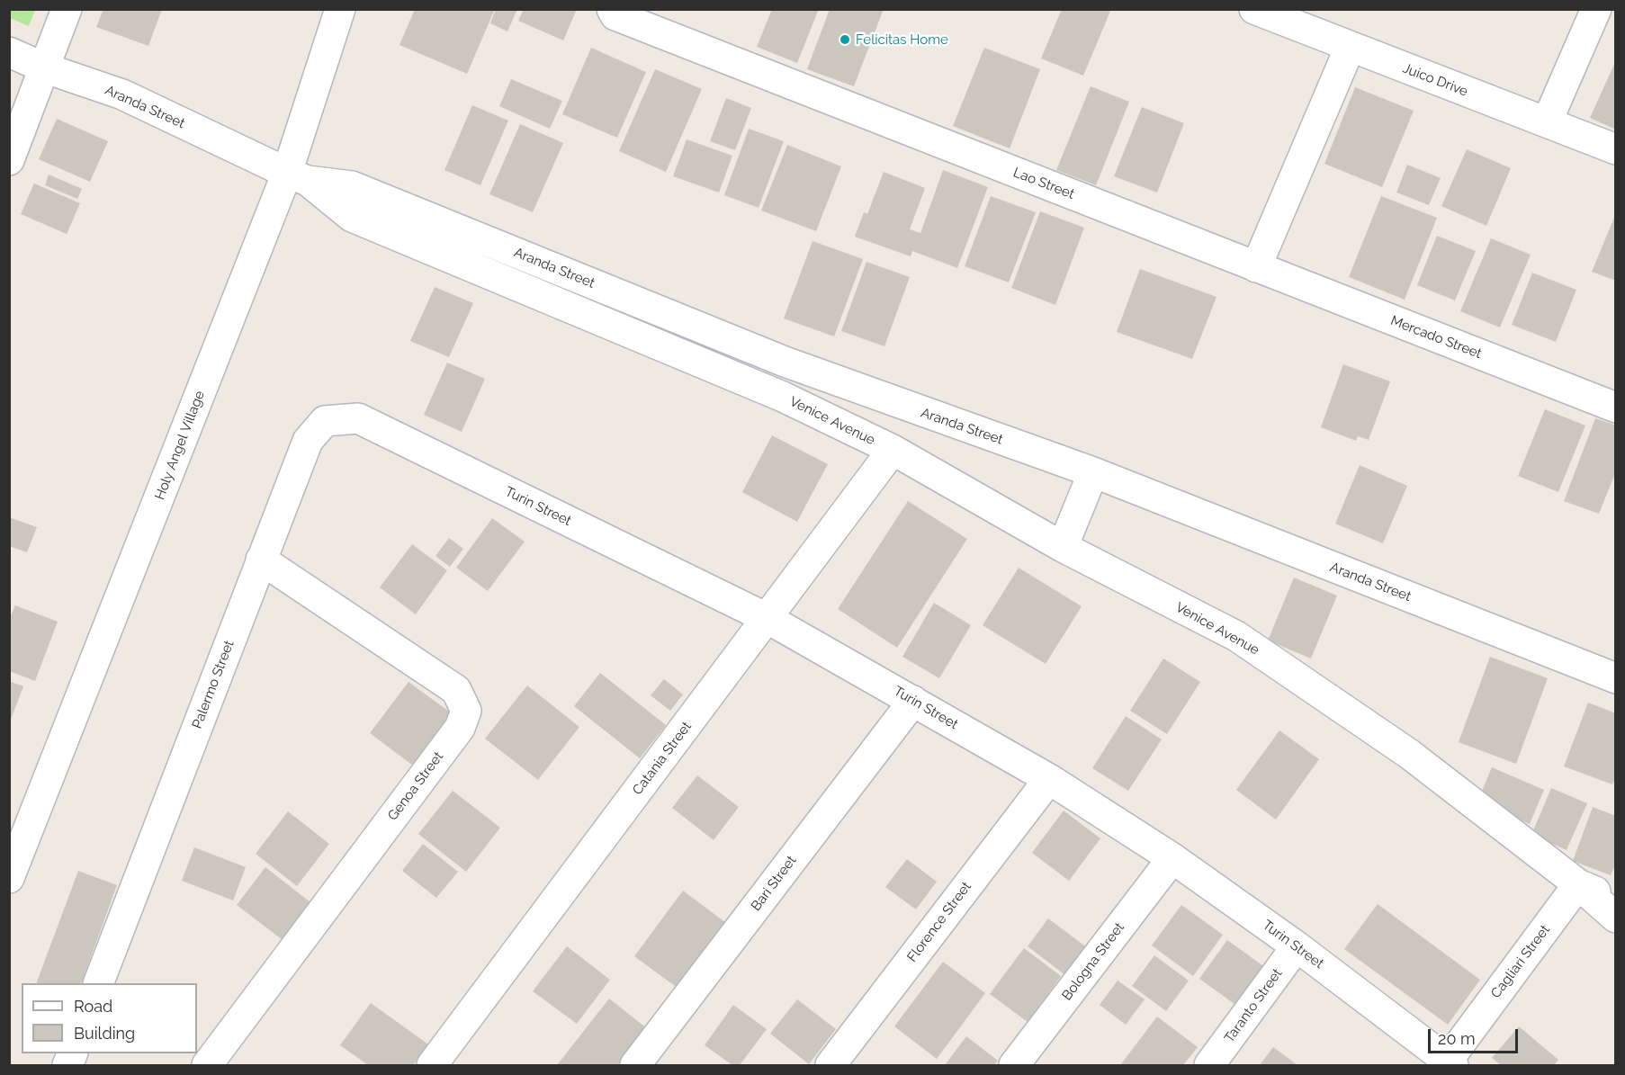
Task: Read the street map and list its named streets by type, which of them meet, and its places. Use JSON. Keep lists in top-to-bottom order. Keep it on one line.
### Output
{"streets":{"street":["Juico Drive","Aranda Street","Lao Street","Mercado Street","Venice Avenue","Holy Angel Village","Turin Street","Palermo Street","Catania Street","Genoa Street","Bari Street","Florence Street","Bologna Street","Cagliari Street","Taranto Street"]},"crossings":[["Aranda Street","Venice Avenue"],["Aranda Street","Holy Angel Village"],["Lao Street","Mercado Street"],["Venice Avenue","Catania Street"],["Venice Avenue","Cagliari Street"],["Turin Street","Palermo Street"],["Turin Street","Catania Street"],["Turin Street","Bari Street"],["Turin Street","Florence Street"],["Turin Street","Bologna Street"],["Turin Street","Cagliari Street"],["Turin Street","Taranto Street"],["Palermo Street","Genoa Street"]],"places":["Felicitas Home"],"legend":["Road","Building"],"scale_bar":"20 m"}
